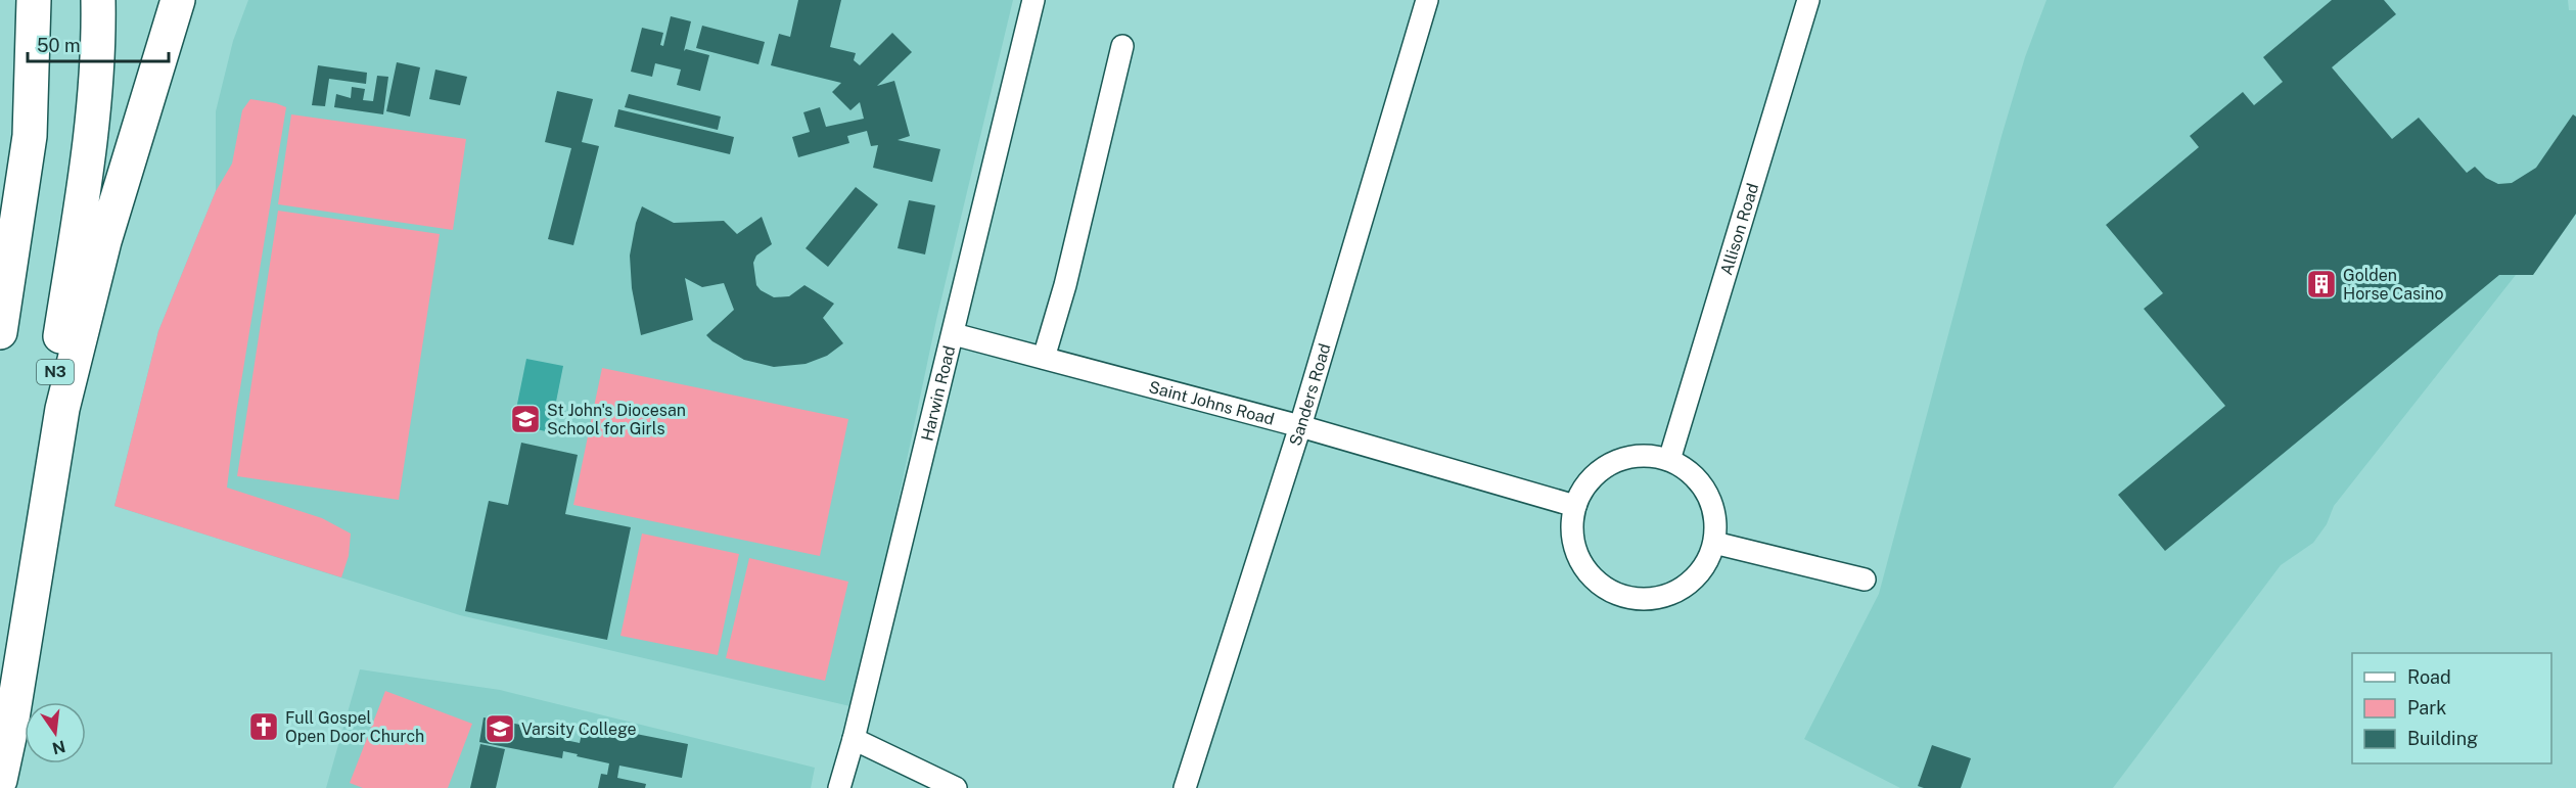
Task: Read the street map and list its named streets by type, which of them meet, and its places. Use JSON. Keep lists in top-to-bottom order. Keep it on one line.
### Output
{"streets":{"highway":["N3"],"street":["Allison Road","Harwin Road","Sanders Road","Saint Johns Road"]},"crossings":[["Allison Road","Saint Johns Road"],["Harwin Road","Saint Johns Road"],["Sanders Road","Saint Johns Road"]],"places":{"building":["Golden Horse Casino"],"school or university":["St John's Diocesan School for Girls","Varsity College"],"church":["Full Gospel Open Door Church"]},"legend":["Road","Park","Building"],"scale_bar":"50 m","north":"bottom"}
